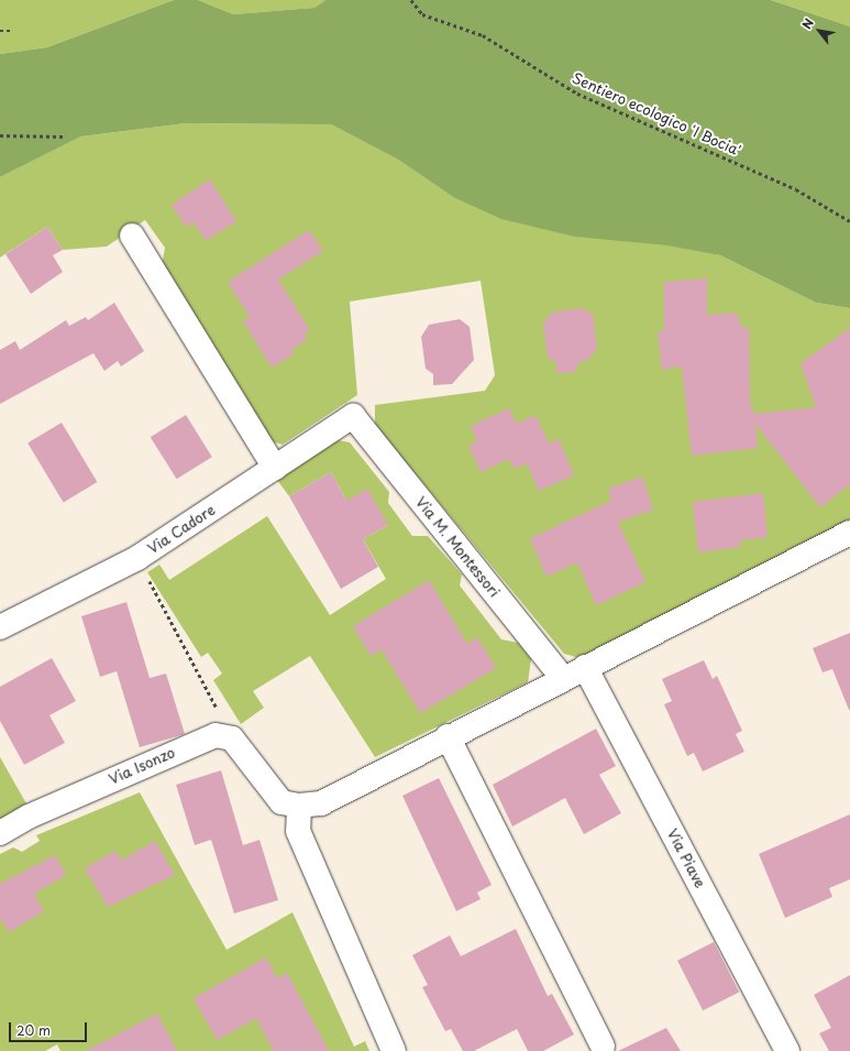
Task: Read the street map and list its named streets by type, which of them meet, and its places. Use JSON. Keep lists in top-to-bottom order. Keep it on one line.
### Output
{"streets":{"street":["Via Cadore","Via M. Montessori","Via Isonzo","Via Piave"],"path":["Sentiero ecologico 'I Bocia'"]},"crossings":[["Via Cadore","Via M. Montessori"]],"scale_bar":"20 m","north":"top left"}
